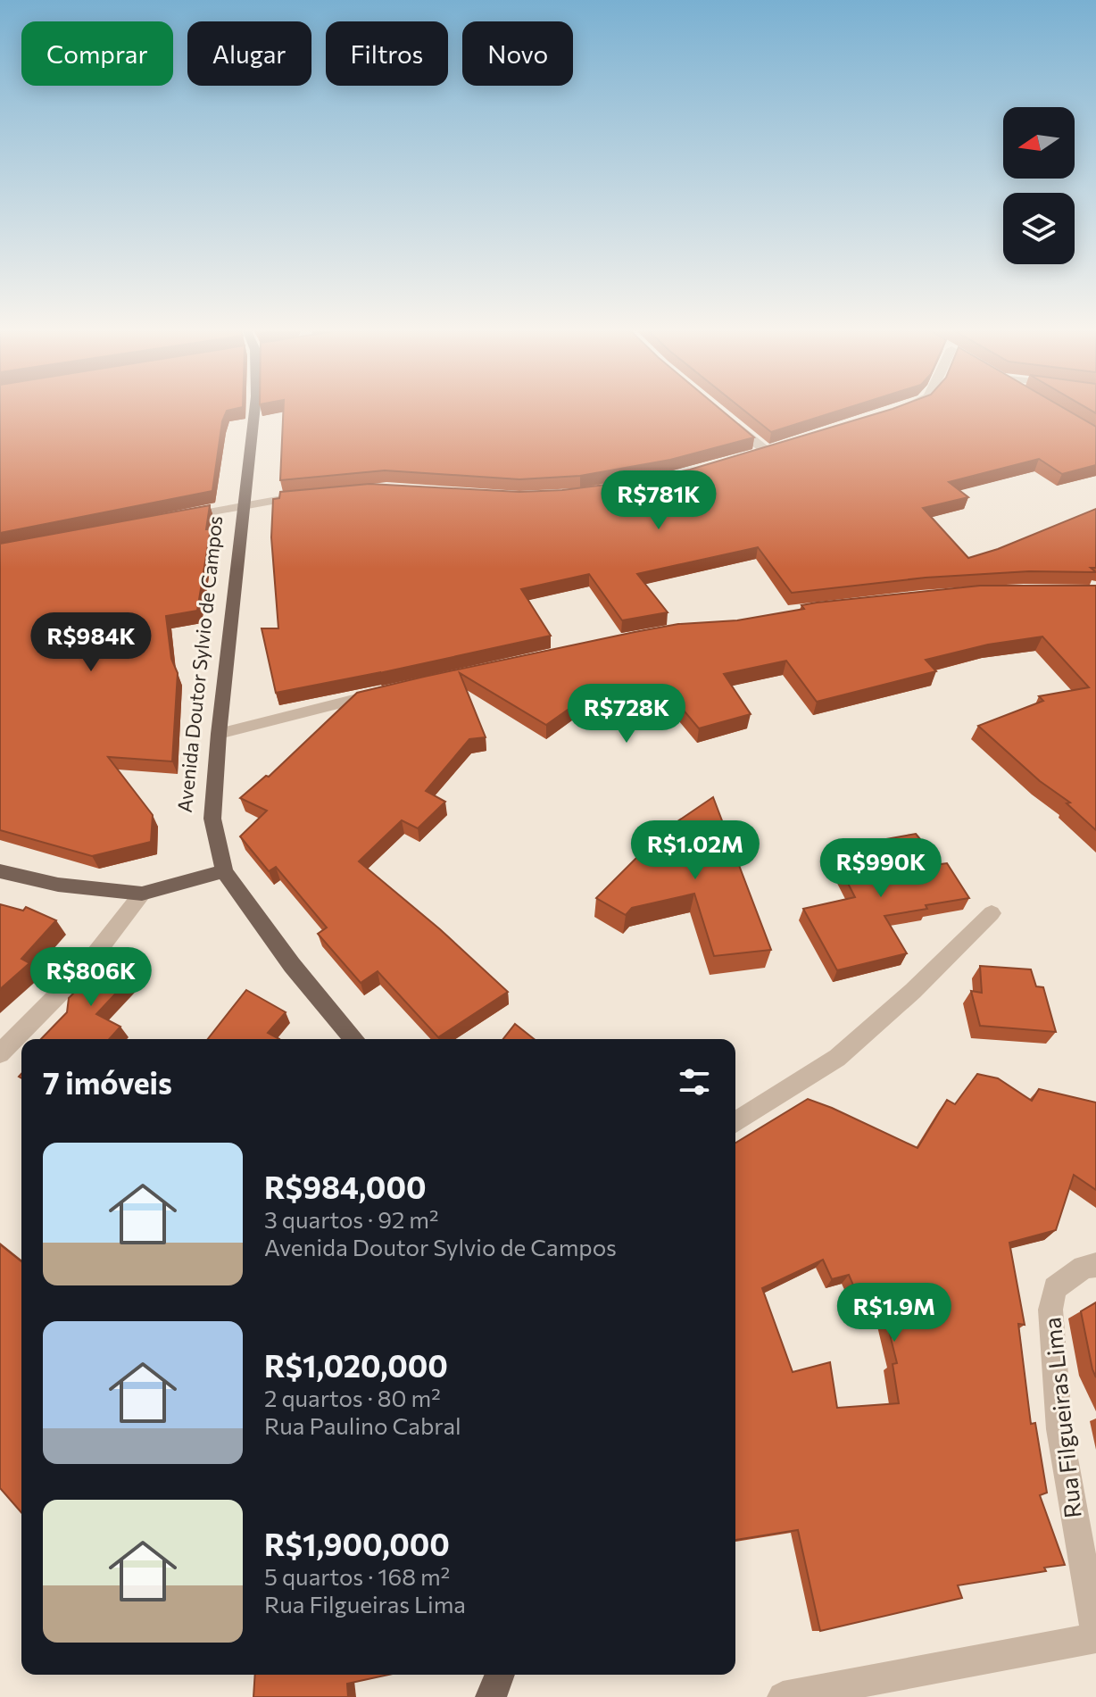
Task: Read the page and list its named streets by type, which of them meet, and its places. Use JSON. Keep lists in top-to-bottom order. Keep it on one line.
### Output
{"streets":{"main road":["Avenida Doutor Sylvio de Campos"],"street":["Rua Filgueiras Lima"]},"north":"left","page":{"chip":["Comprar","Alugar","Filtros","Novo"],"price":["R$781K","R$984K","R$728K","R$1.02M","R$990K","R$806K","R$1.9M"],"heading":"7 imóveis","list":[{"name":"R$984,000","note":"3 quartos · 92 m² · Avenida Doutor Sylvio de Campos"},{"name":"R$1,020,000","note":"2 quartos · 80 m² · Rua Paulino Cabral"},{"name":"R$1,900,000","note":"5 quartos · 168 m² · Rua Filgueiras Lima"}]}}
